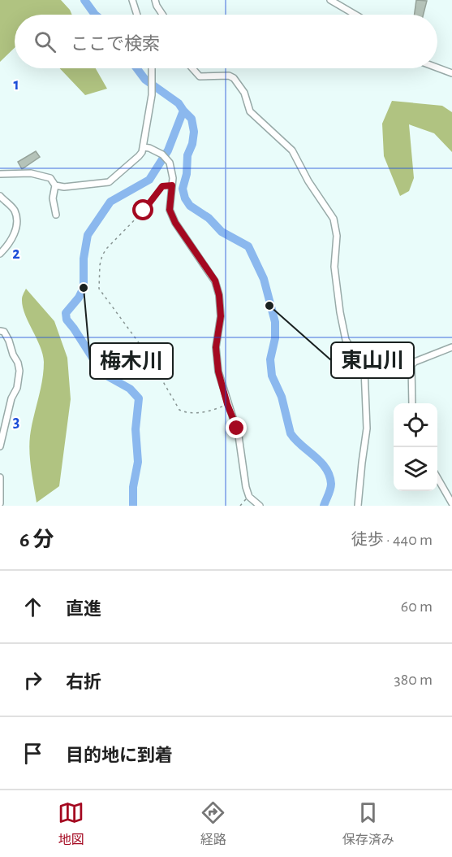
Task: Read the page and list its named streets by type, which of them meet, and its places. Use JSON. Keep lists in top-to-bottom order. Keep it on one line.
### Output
{"places":["梅木川","東山川"],"page":{"search":"ここで検索","heading":["6 分","徒歩 · 440 m"],"list":[["直進","60 m"],["右折","380 m"],"目的地に到着"],"nav":["地図","経路","保存済み"]},"grid":{"rows":["1","2","3"]}}
